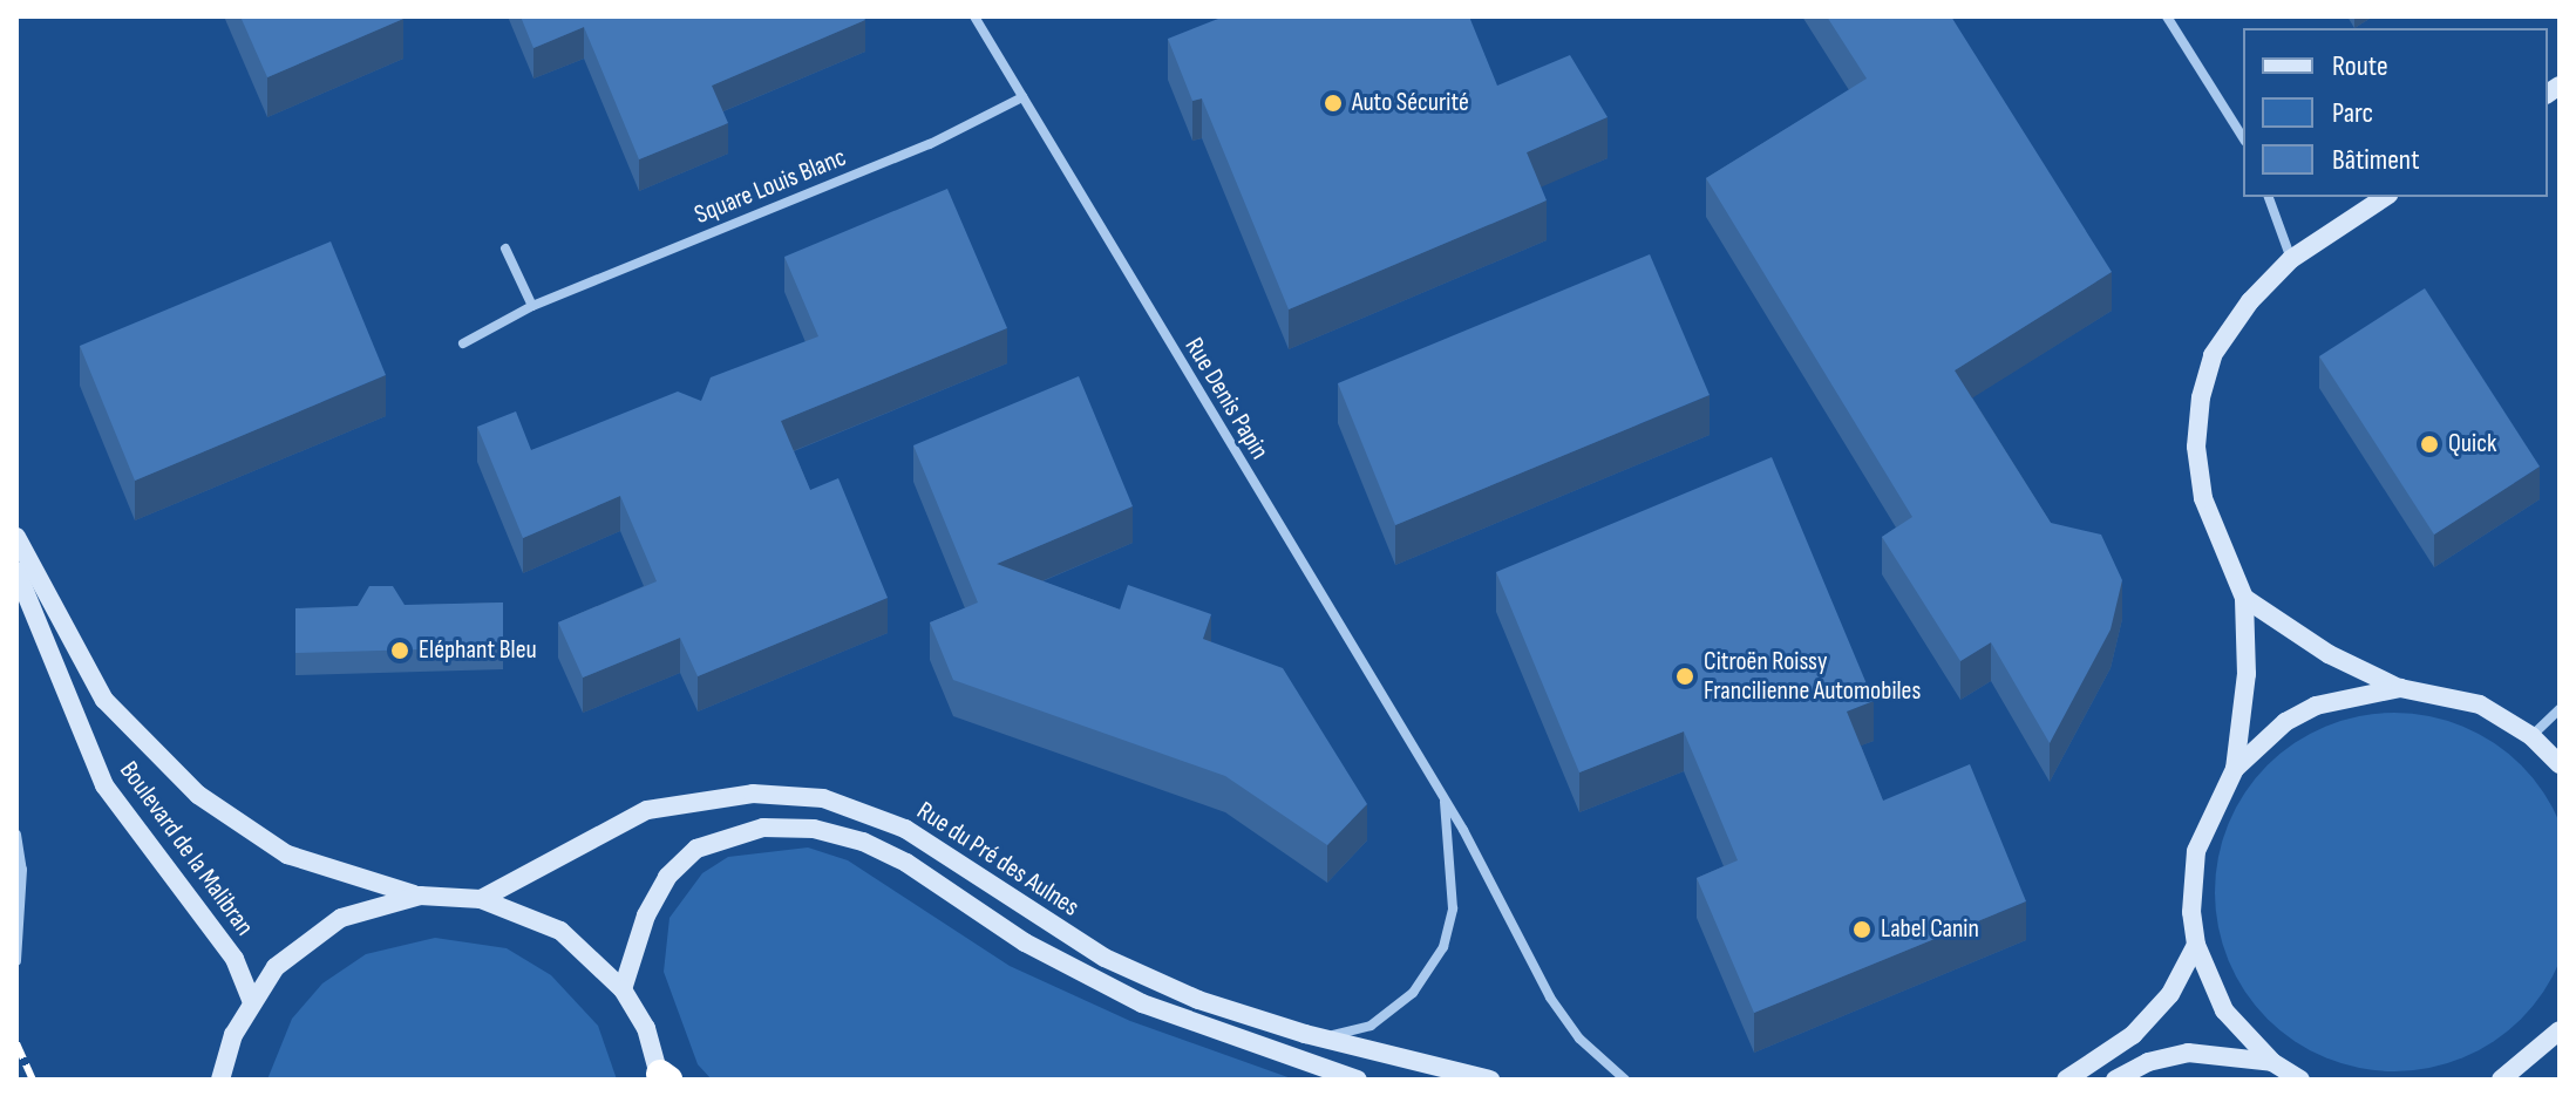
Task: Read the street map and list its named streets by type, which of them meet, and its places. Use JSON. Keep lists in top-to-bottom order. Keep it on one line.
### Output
{"streets":{"street":["Square Louis Blanc","Rue Denis Papin","Boulevard de la Malibran","Rue du Pré des Aulnes"]},"crossings":[["Square Louis Blanc","Rue Denis Papin"],["Rue Denis Papin","Rue du Pré des Aulnes"]],"places":["Auto Sécurité","Quick","Eléphant Bleu","Citroën Roissy Francilienne Automobiles","Label Canin"],"legend":["Route","Parc","Bâtiment"]}
